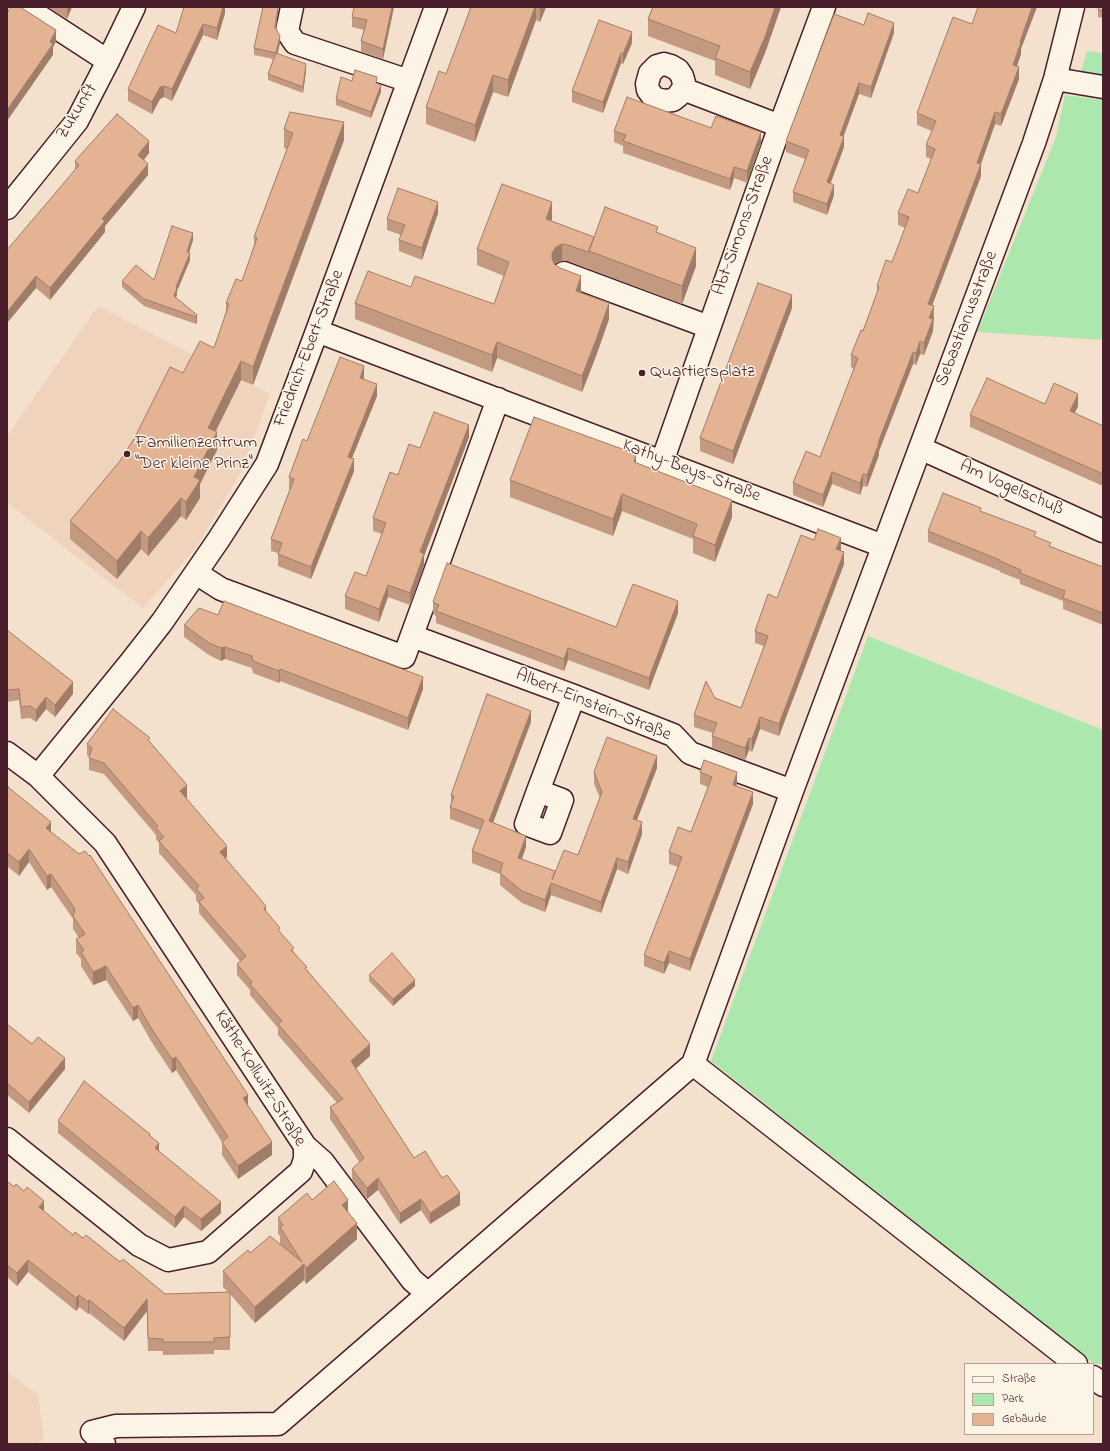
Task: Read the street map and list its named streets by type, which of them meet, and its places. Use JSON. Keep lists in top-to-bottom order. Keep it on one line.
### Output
{"streets":{"street":["Zukunft","Abt-Simons-Straße","Sebastianusstraße","Friedrich-Ebert-Straße","Kathy-Beys-Straße","Am Vogelschuß","Albert-Einstein-Straße","Käthe-Kollwitz-Straße"]},"crossings":[["Abt-Simons-Straße","Kathy-Beys-Straße"],["Sebastianusstraße","Kathy-Beys-Straße"],["Sebastianusstraße","Am Vogelschuß"],["Sebastianusstraße","Albert-Einstein-Straße"],["Friedrich-Ebert-Straße","Kathy-Beys-Straße"],["Friedrich-Ebert-Straße","Käthe-Kollwitz-Straße"]],"places":["Quartiersplatz","Familienzentrum \"Der kleine Prinz\""],"legend":["Straße","Park","Gebäude"]}
